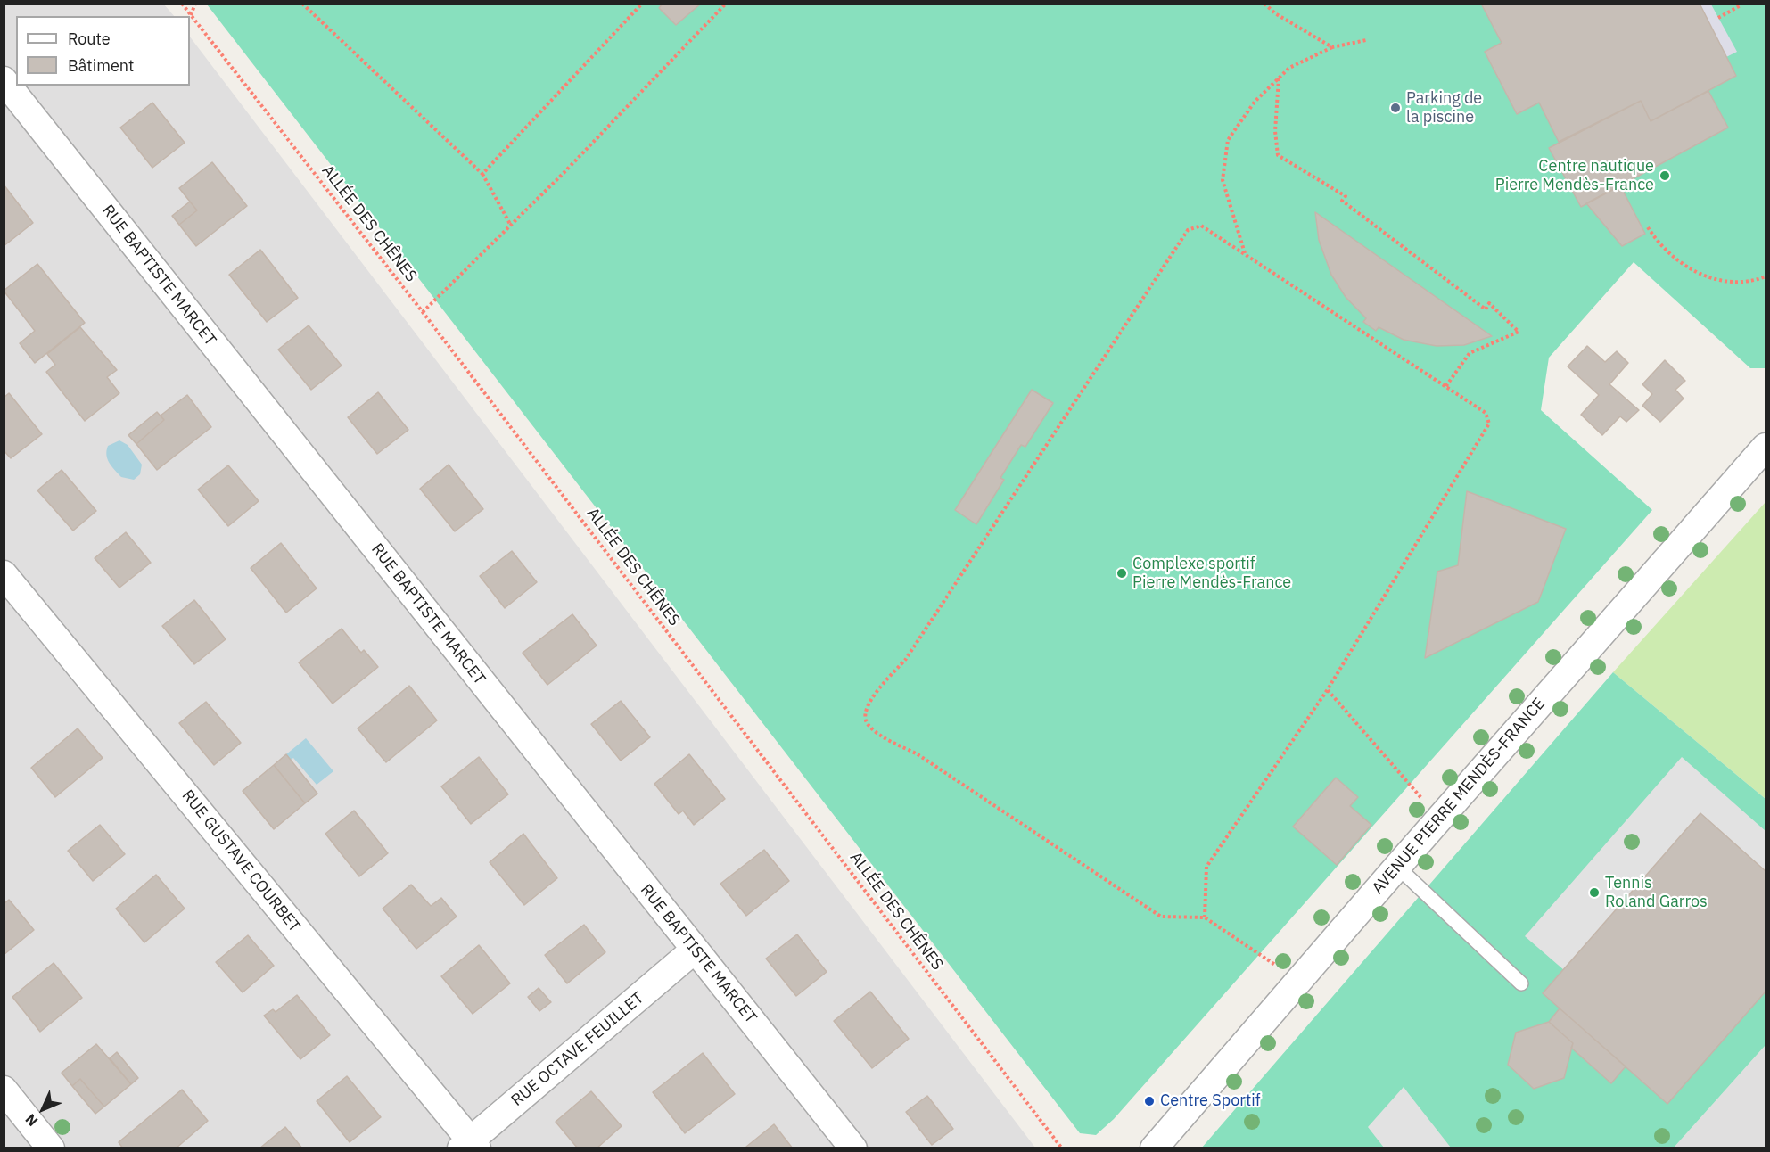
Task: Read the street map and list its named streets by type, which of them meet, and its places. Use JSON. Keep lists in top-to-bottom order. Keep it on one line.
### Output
{"streets":{"street":["RUE BAPTISTE MARCET","AVENUE PIERRE MENDÈS-FRANCE","RUE GUSTAVE COURBET","RUE OCTAVE FEUILLET"],"path":["ALLÉE DES CHÊNES"]},"crossings":[["RUE BAPTISTE MARCET","RUE OCTAVE FEUILLET"],["RUE GUSTAVE COURBET","RUE OCTAVE FEUILLET"]],"places":["Parking de la piscine","Centre nautique Pierre Mendès-France","Complexe sportif Pierre Mendès-France","Tennis Roland Garros","Centre Sportif"],"legend":["Route","Bâtiment"],"north":"bottom left"}
